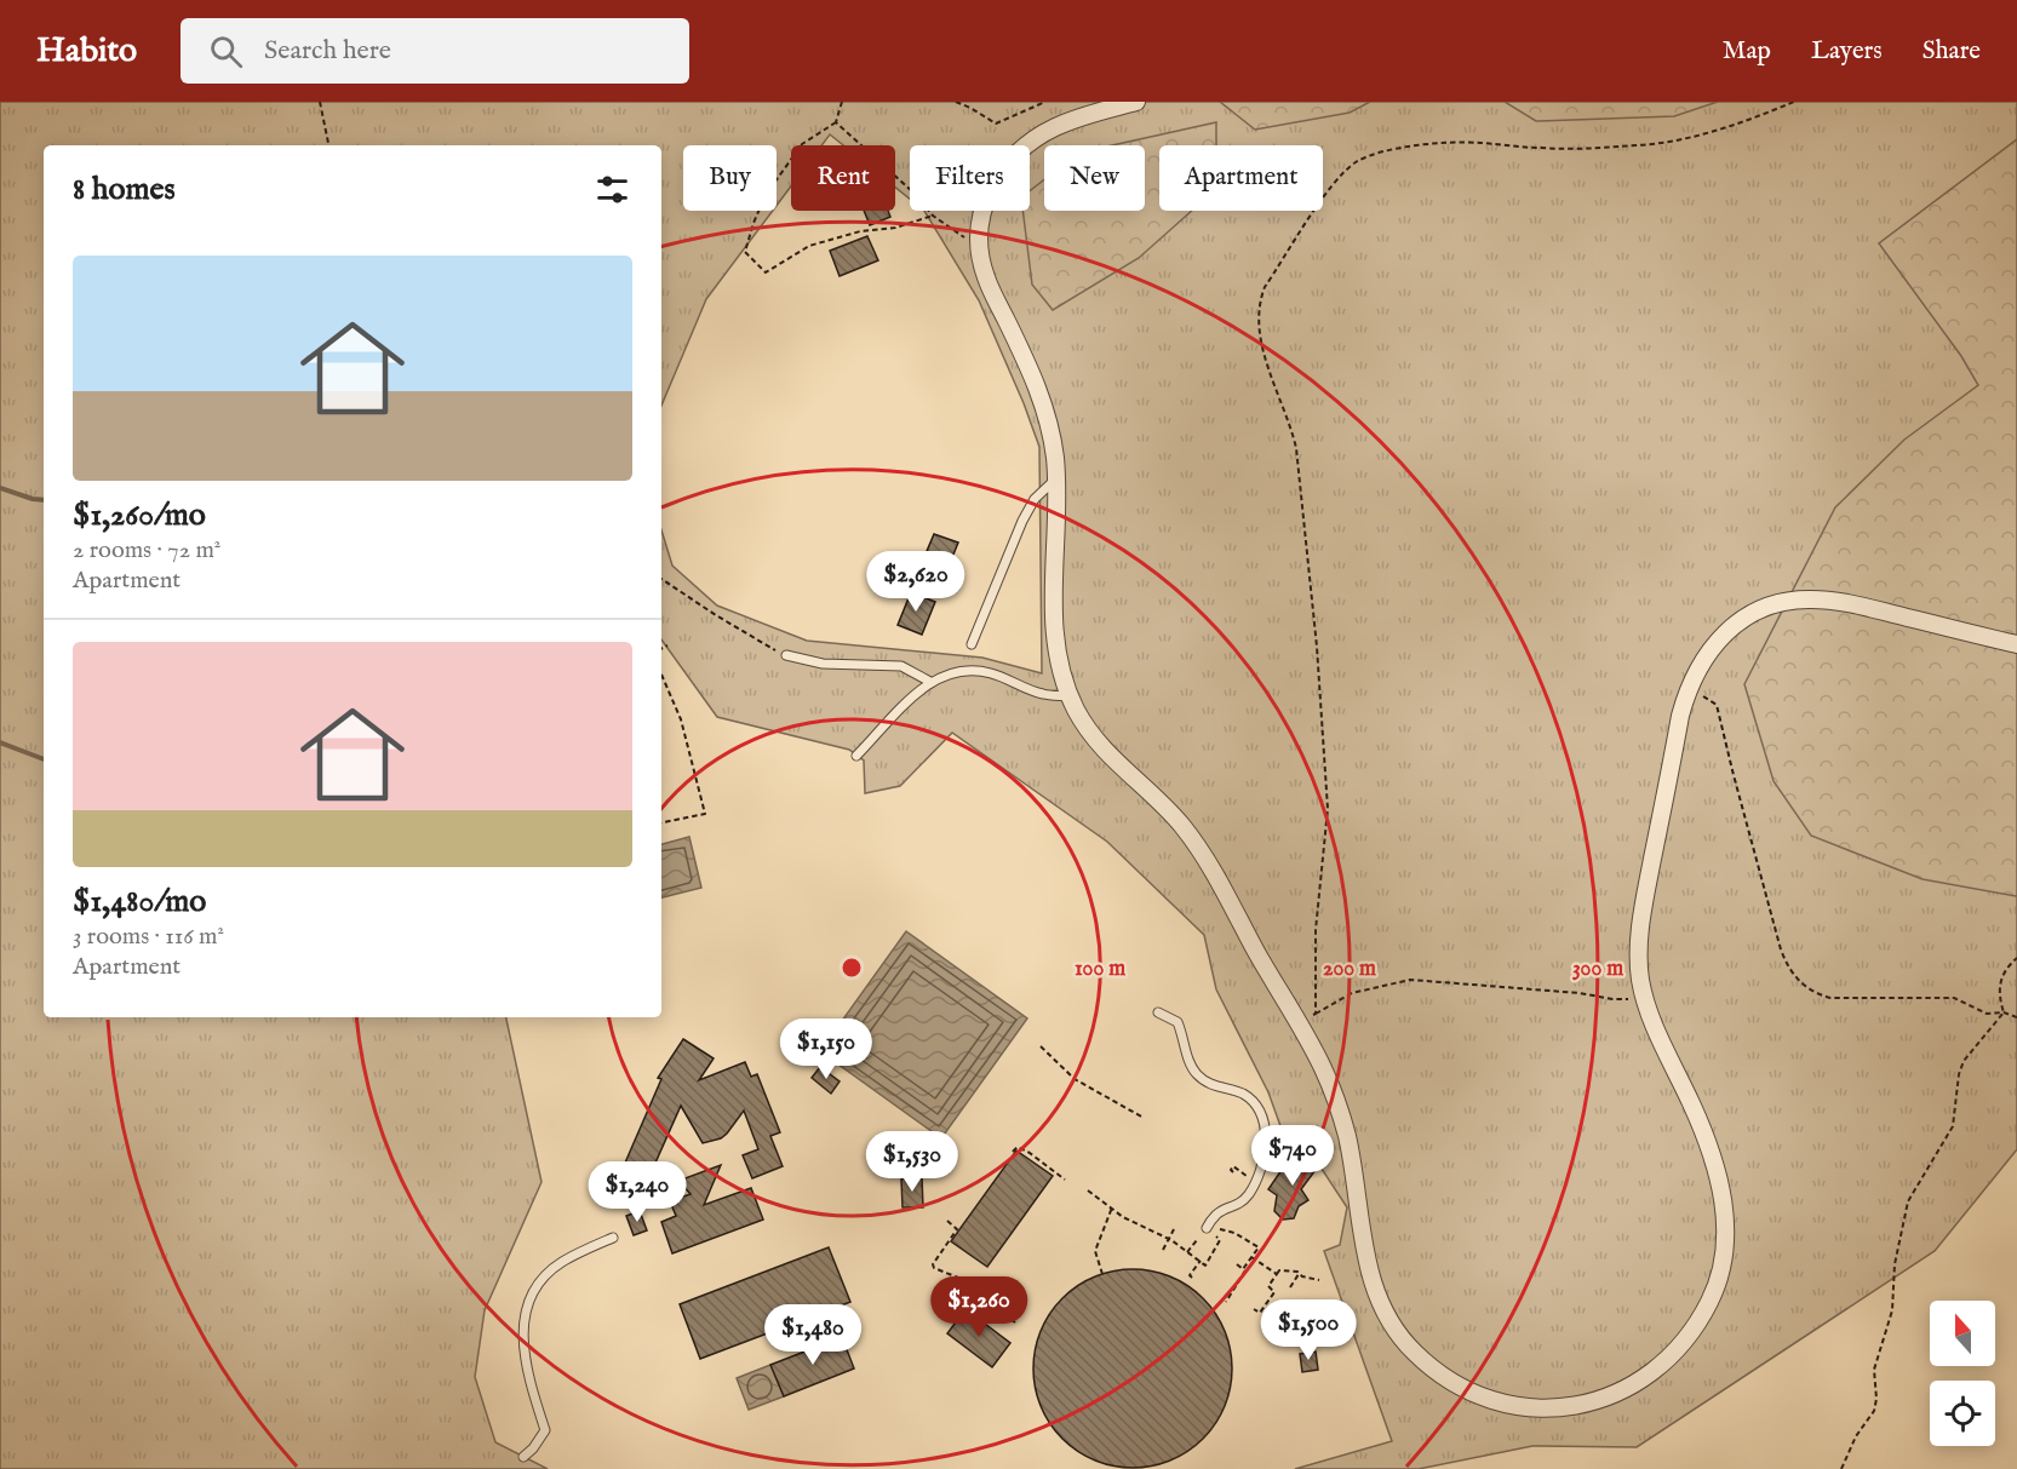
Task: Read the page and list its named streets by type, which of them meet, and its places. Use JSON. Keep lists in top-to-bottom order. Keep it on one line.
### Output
{"north":"top","page":{"header":"Habito","search":"Search here","nav":["Map","Layers","Share"],"chip":["Buy","Rent","Filters","New","Apartment"],"heading":"8 homes","list":[{"name":"$1,260/mo","note":"2 rooms · 72 m² · Apartment"},{"name":"$1,480/mo","note":"3 rooms · 116 m² · Apartment"}],"price":["$2,620","$1,150","$740","$1,530","$1,240","$1,260","$1,500","$1,480"]},"rings":["100 m","200 m","300 m"]}
